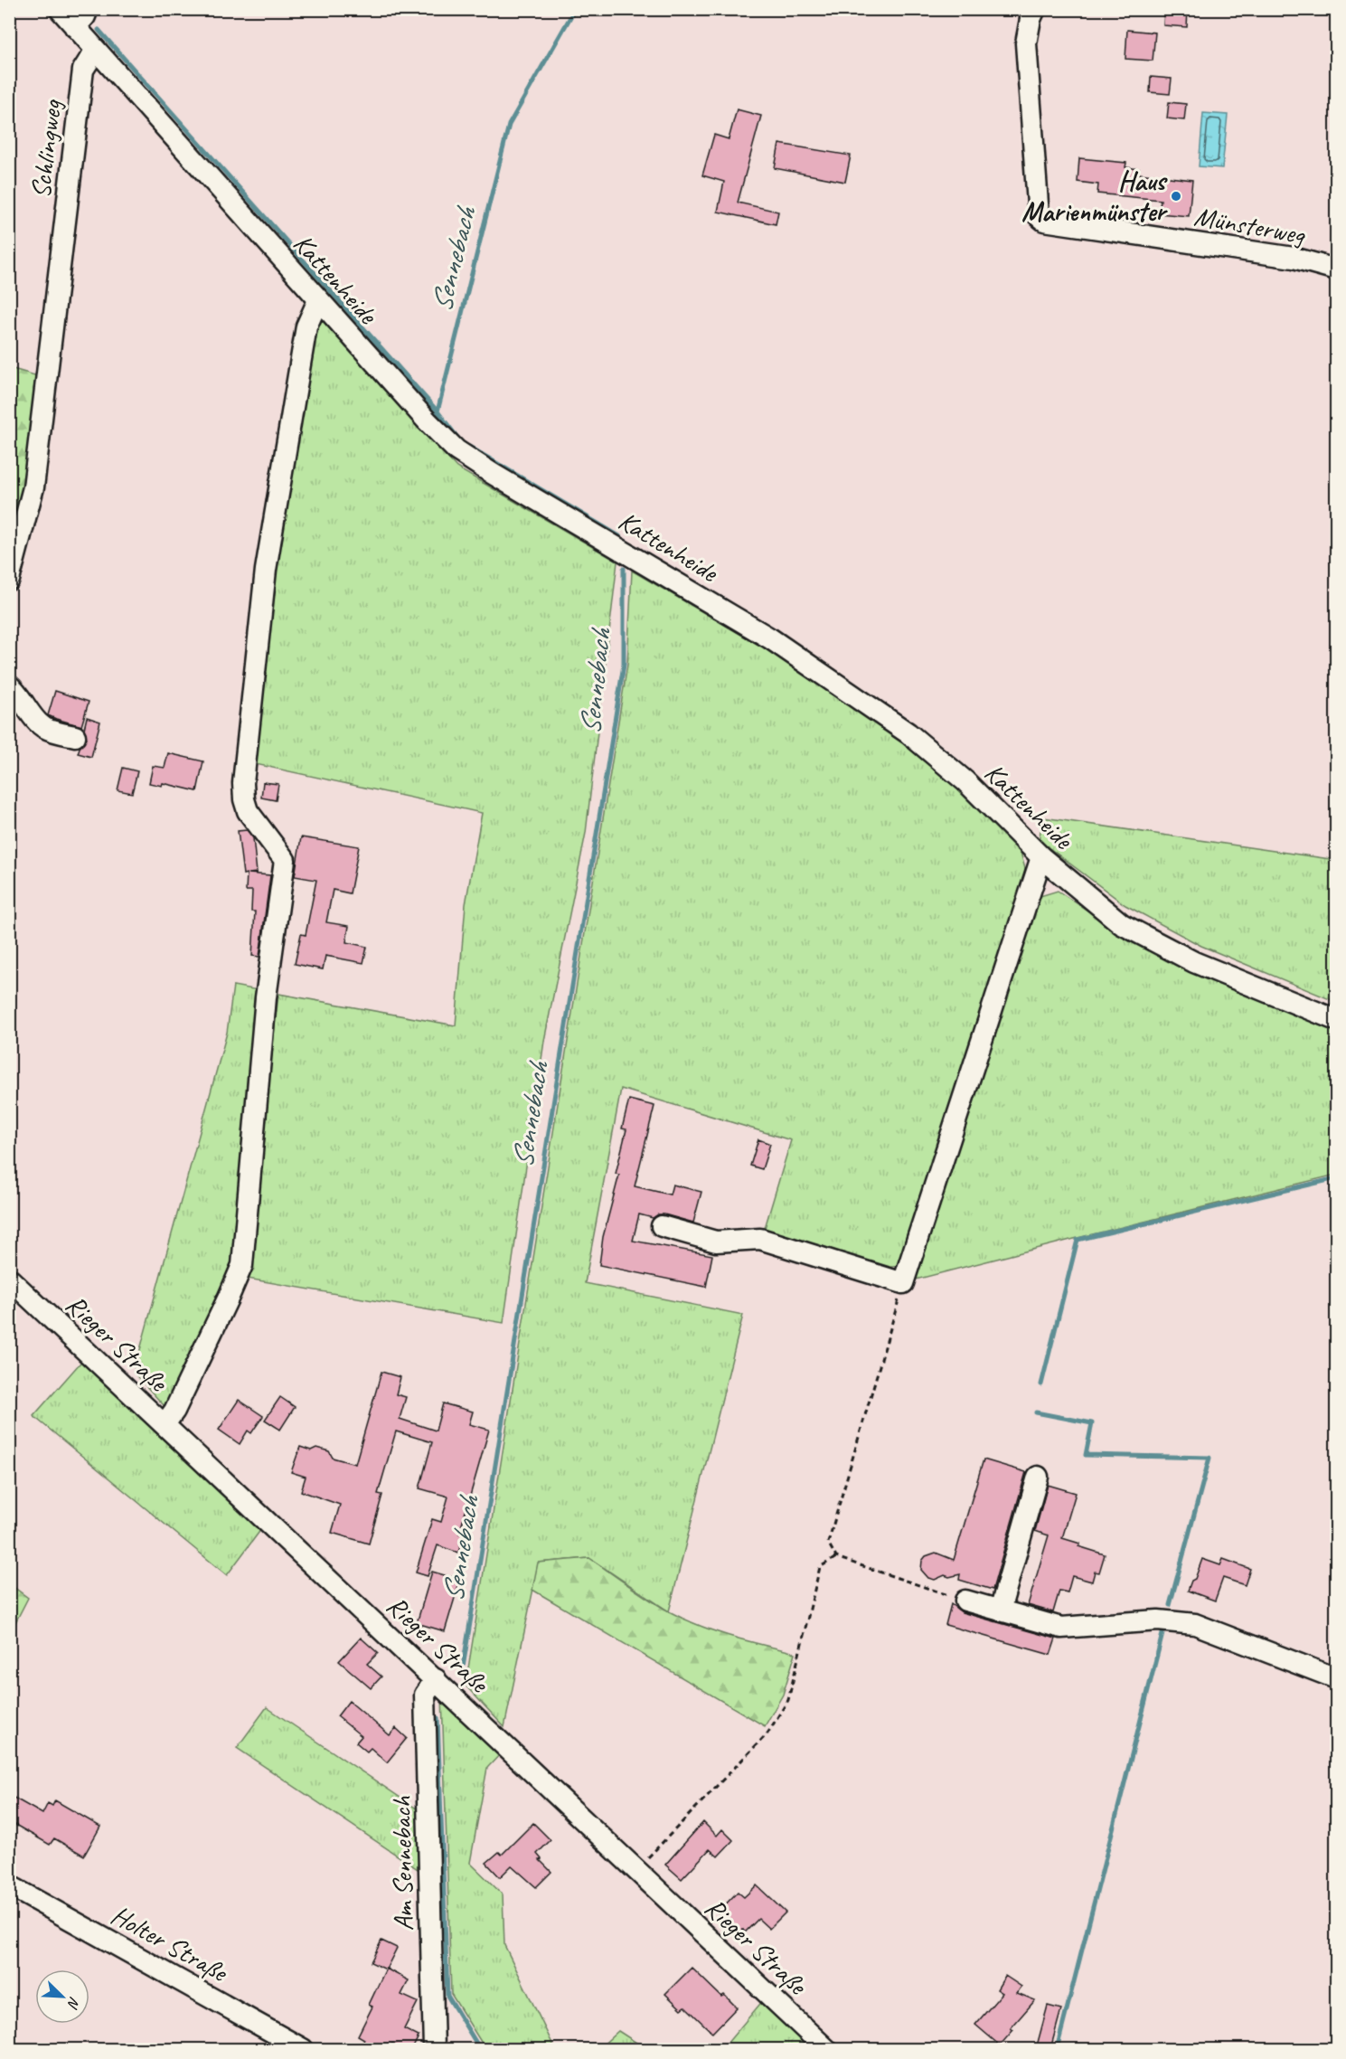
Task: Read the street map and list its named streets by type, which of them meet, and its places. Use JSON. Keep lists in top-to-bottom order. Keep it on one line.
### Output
{"streets":{"street":["Schlingweg","Münsterweg","Kattenheide","Rieger Straße","Am Sennebach","Holter Straße"]},"crossings":[["Schlingweg","Kattenheide"],["Rieger Straße","Am Sennebach"]],"water":["Sennebach"],"places":["Haus Marienmünster"],"north":"bottom right"}
